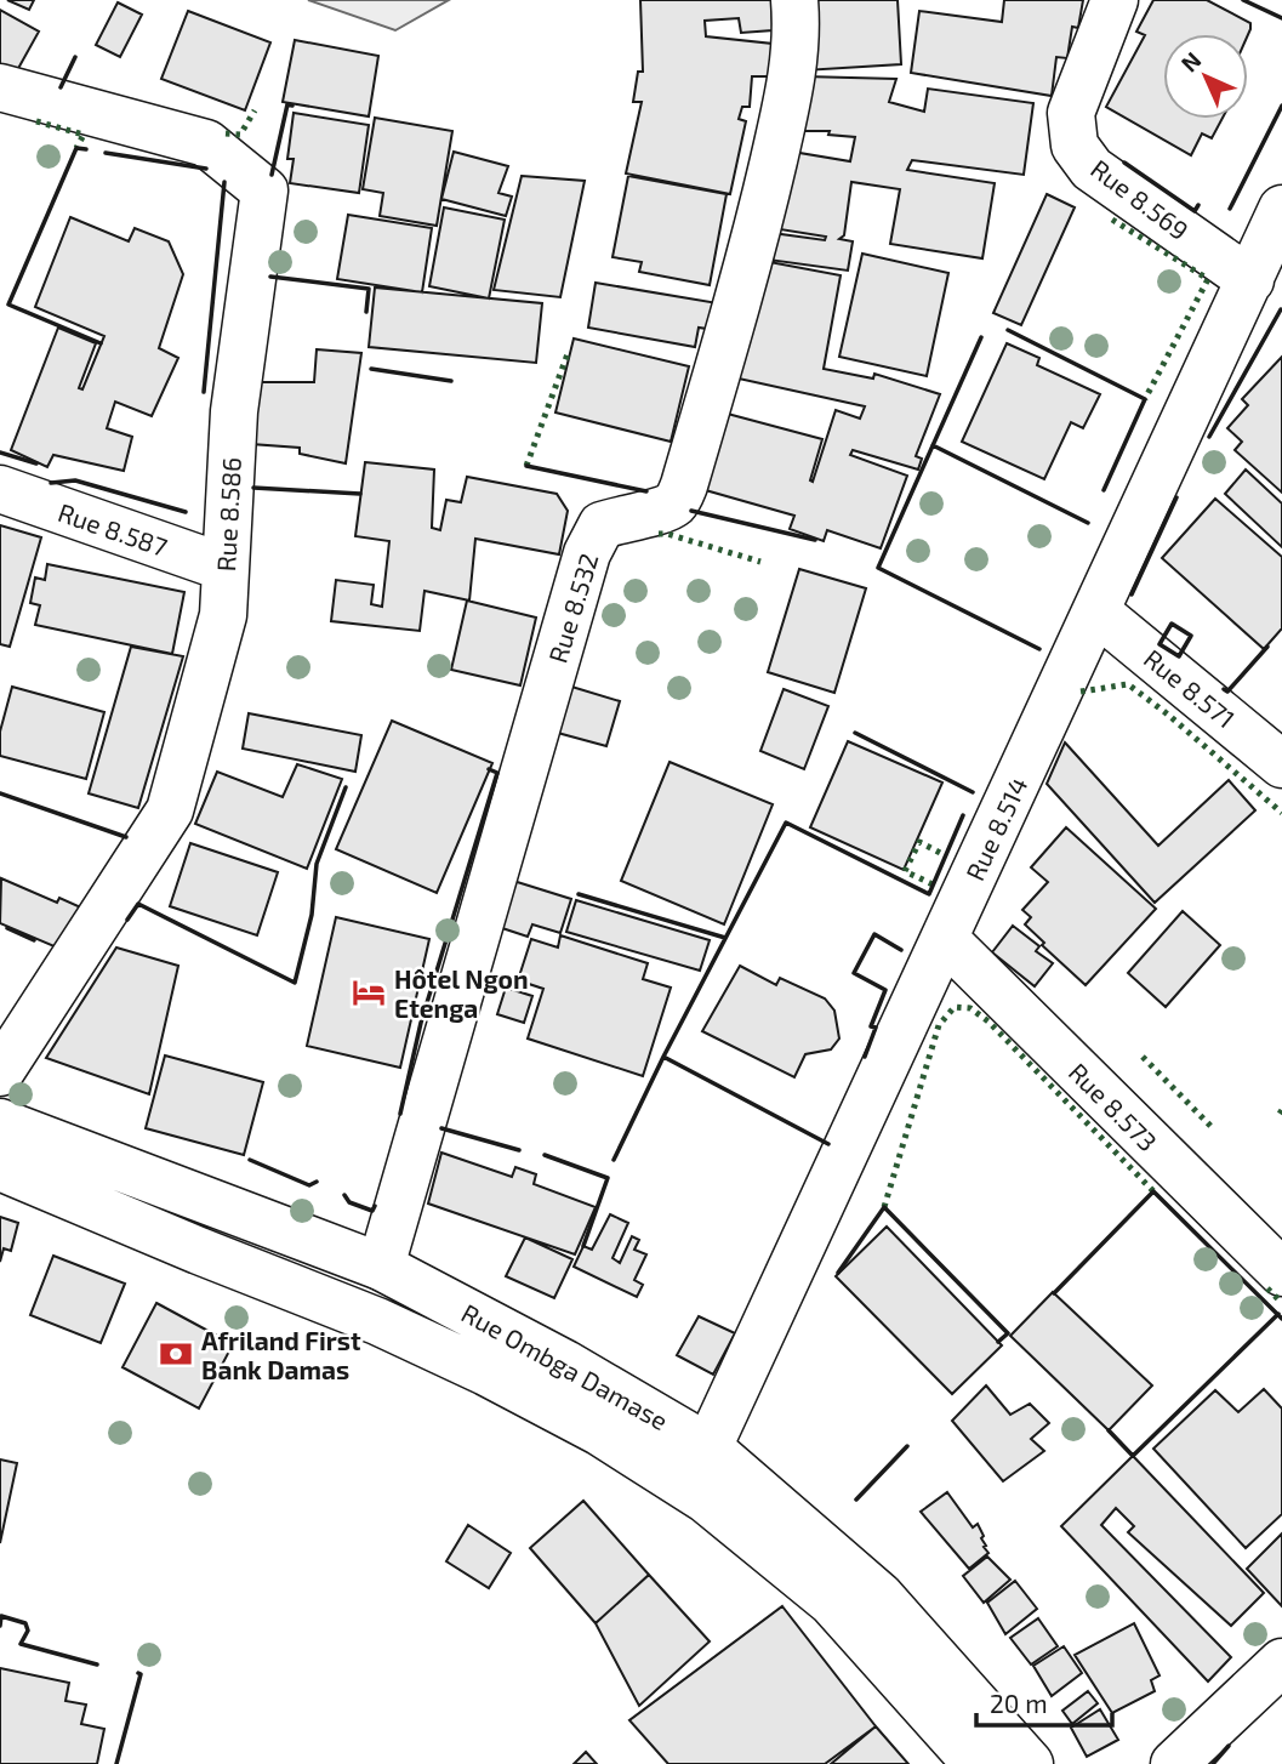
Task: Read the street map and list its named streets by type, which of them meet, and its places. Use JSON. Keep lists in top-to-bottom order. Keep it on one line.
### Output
{"streets":{"street":["Rue 8.569","Rue 8.586","Rue 8.587","Rue 8.532","Rue 8.571","Rue 8.514","Rue 8.573","Rue Ombga Damase"]},"crossings":[["Rue 8.569","Rue 8.514"],["Rue 8.586","Rue 8.587"],["Rue 8.532","Rue Ombga Damase"],["Rue 8.571","Rue 8.514"],["Rue 8.514","Rue 8.573"],["Rue 8.514","Rue Ombga Damase"]],"places":{"hotel":["Hôtel Ngon Etenga"],"bank":["Afriland First Bank Damas"]},"scale_bar":"20 m","north":"top left"}
